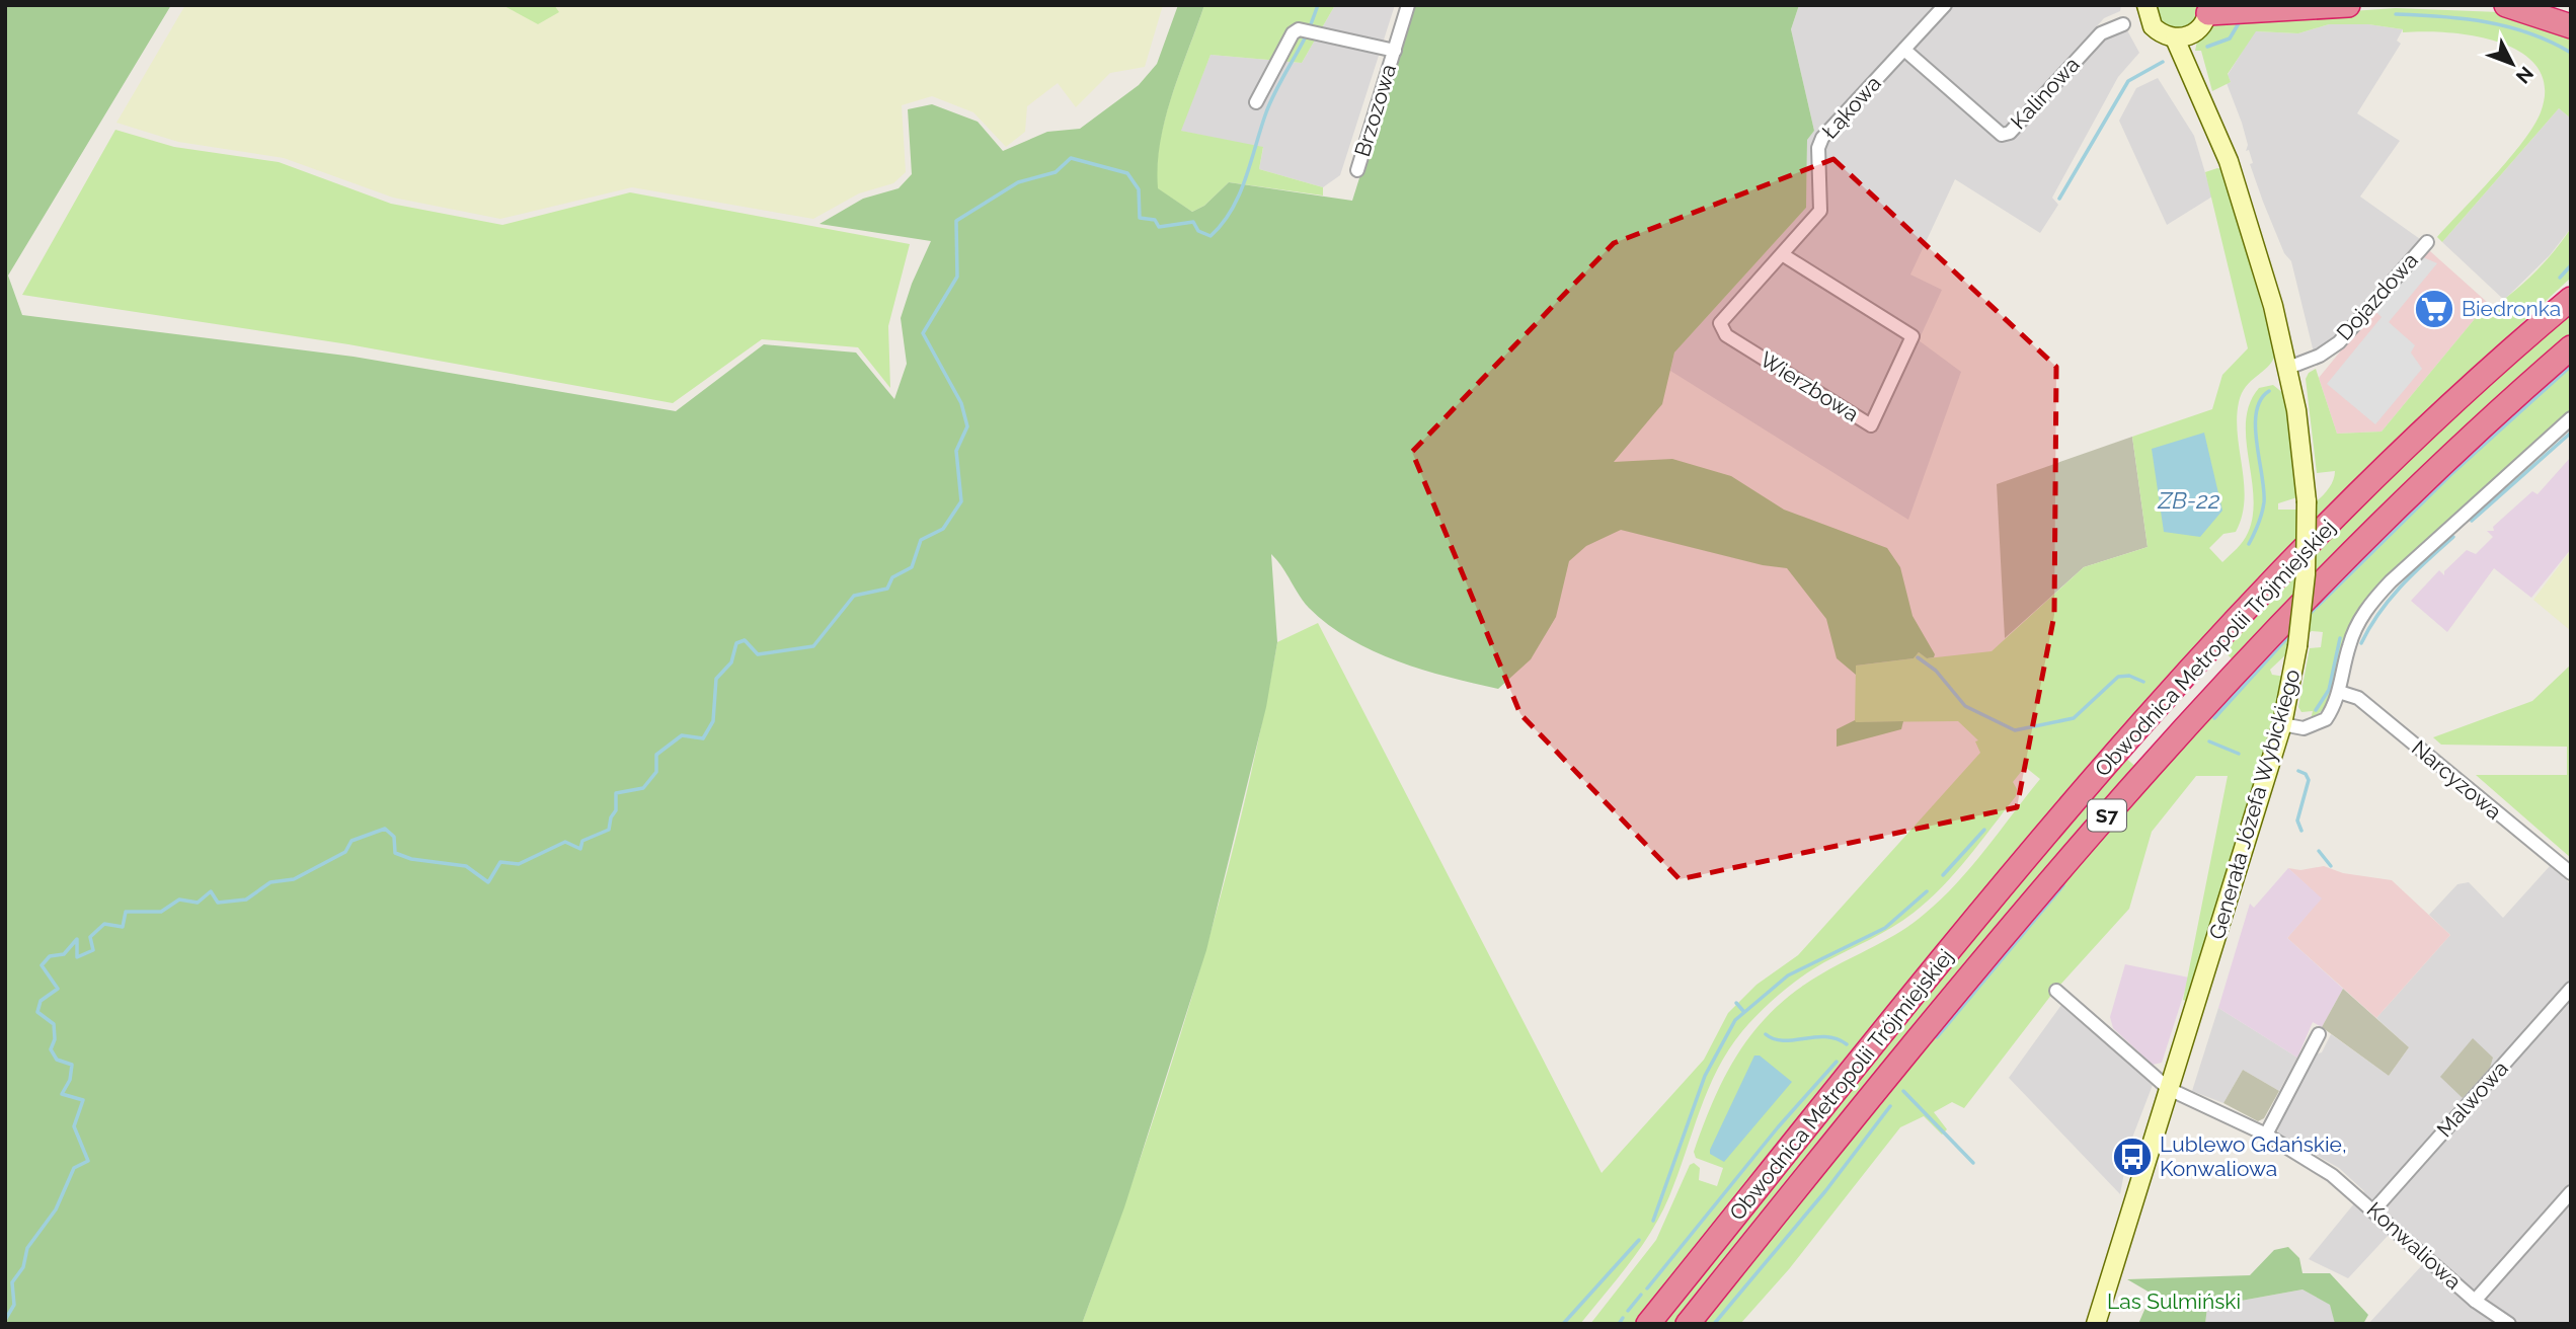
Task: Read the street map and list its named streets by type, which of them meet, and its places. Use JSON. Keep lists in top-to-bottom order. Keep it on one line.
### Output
{"streets":{"highway":["Obwodnica Metropolii Trójmiejskiej","S7"],"main road":["Generała Józefa Wybickiego"],"street":["Kalinowa","Łąkowa","Brzozowa","Dojazdowa","Wierzbowa","Narcyzowa","Malwowa","Konwaliowa"]},"crossings":[["Kalinowa","Łąkowa"],["Łąkowa","Wierzbowa"],["Dojazdowa","Generała Józefa Wybickiego"],["Generała Józefa Wybickiego","Konwaliowa"],["Malwowa","Konwaliowa"]],"water":["ZB-22"],"parks":["Las Sulmiński"],"places":{"supermarket":["Biedronka"],"bus stop":["Lublewo Gdańskie, Konwaliowa"]},"north":"bottom right"}
